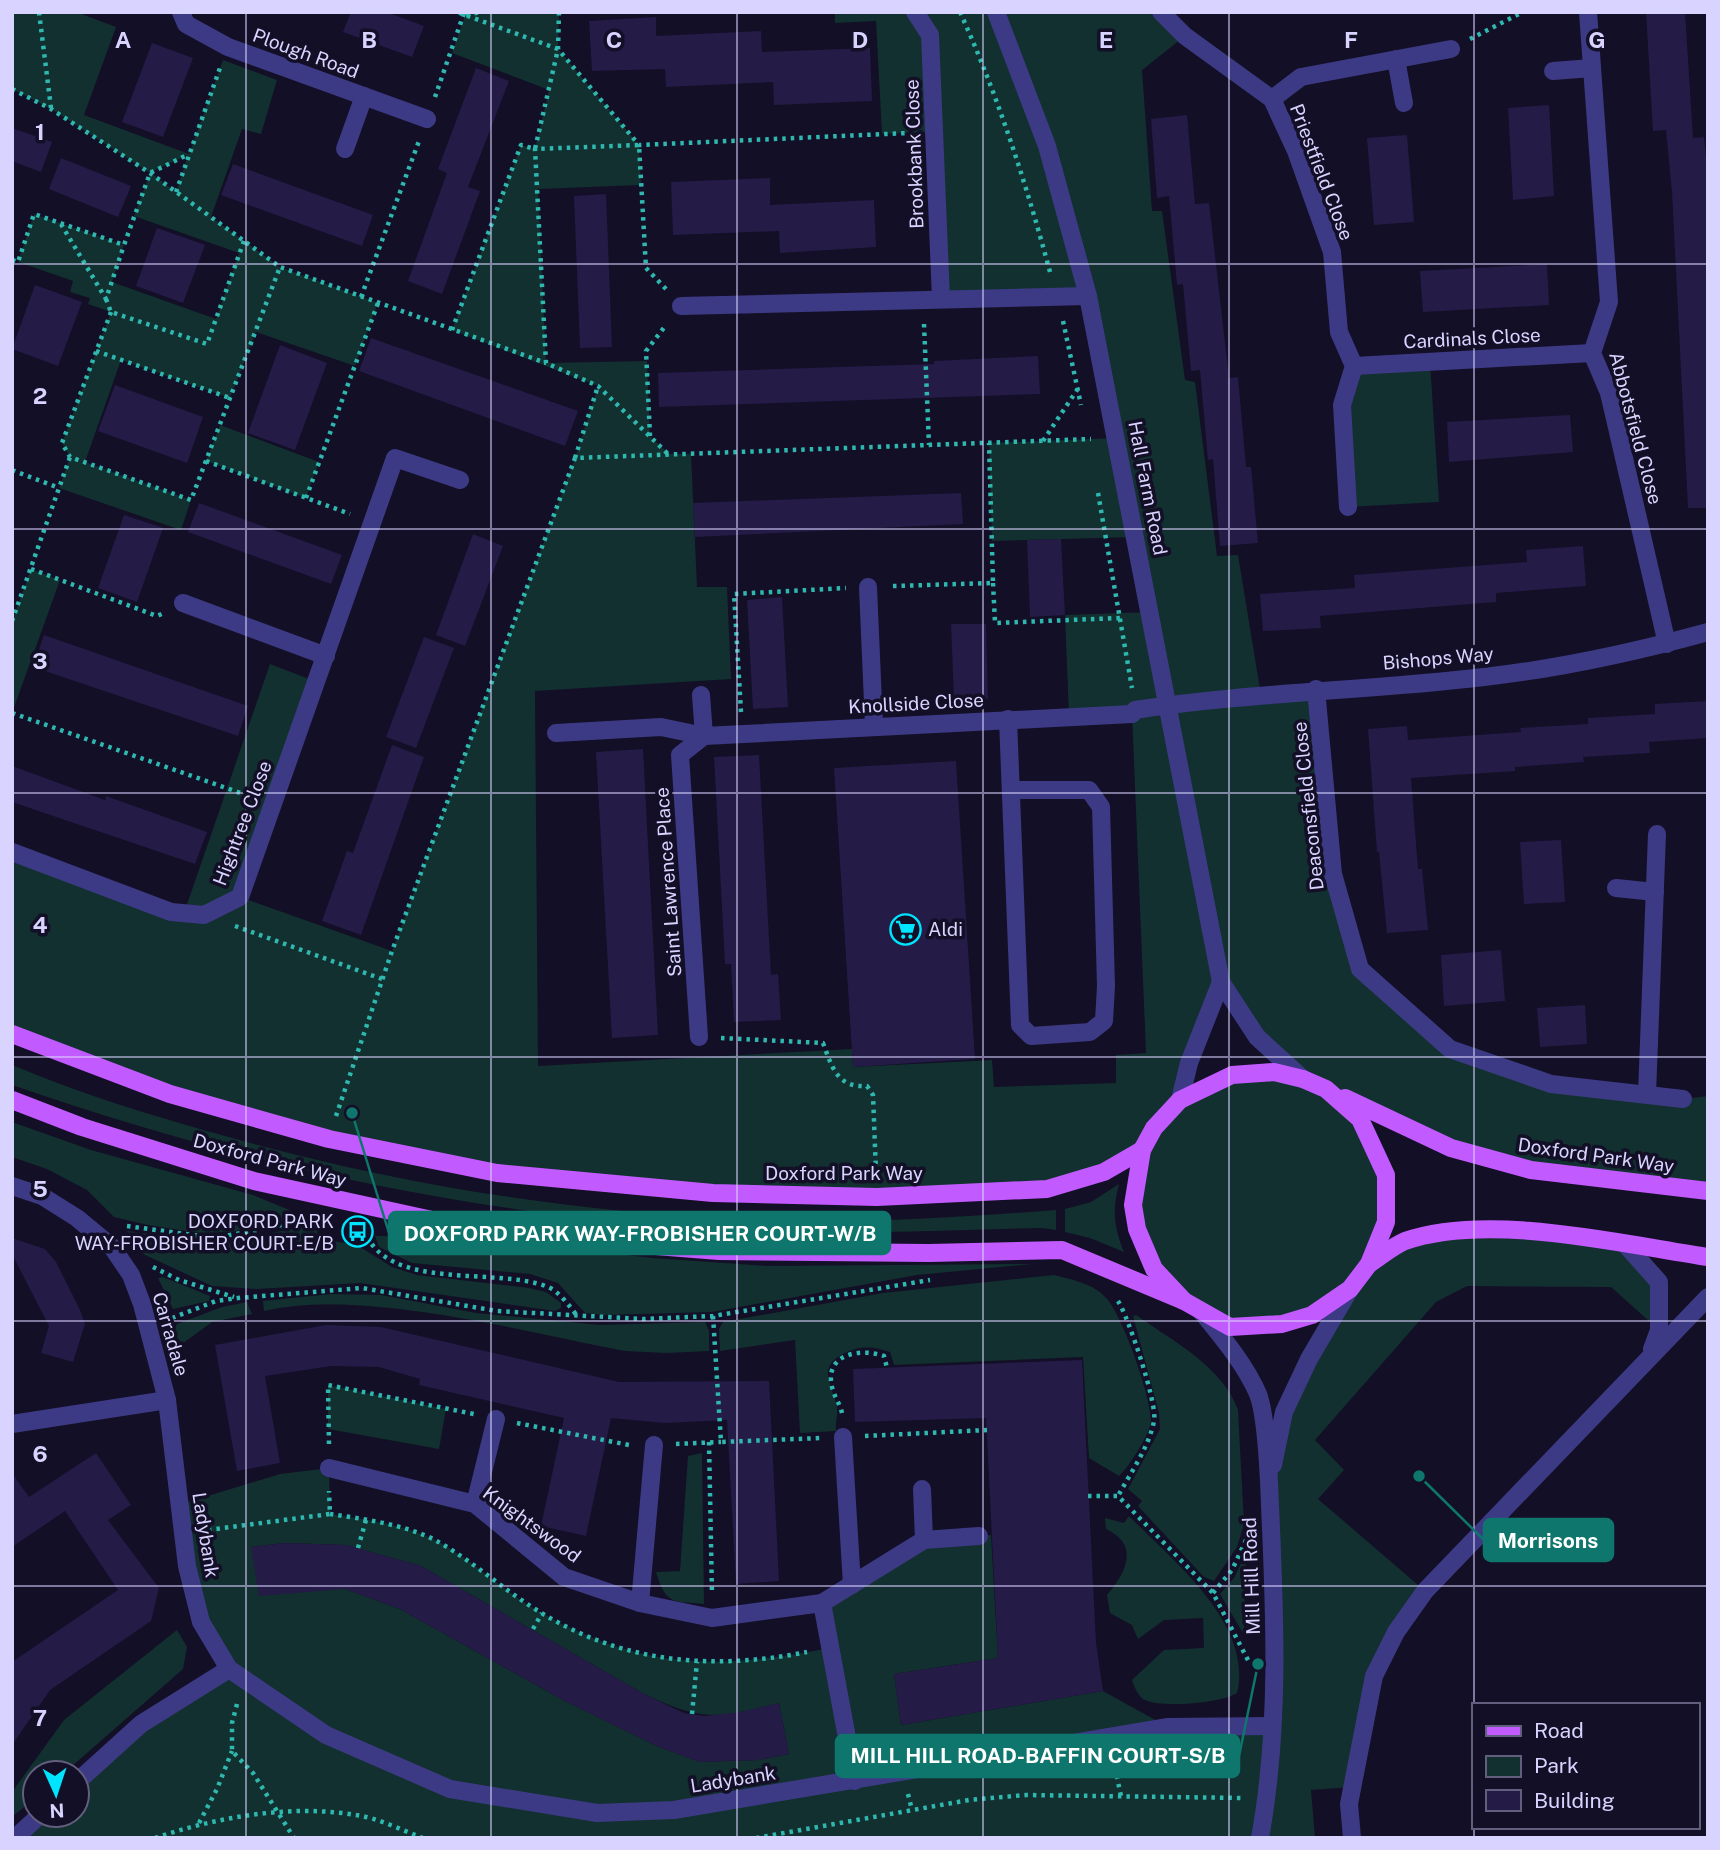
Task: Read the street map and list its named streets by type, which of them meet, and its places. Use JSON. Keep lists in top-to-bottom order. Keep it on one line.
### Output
{"streets":{"main road":["Doxford Park Way"],"street":["Plough Road","Brookbank Close","Priestfield Close","Cardinals Close","Abbotsfield Close","Hall Farm Road","Bishops Way","Knollside Close","Deaconsfield Close","Hightree Close","Saint Lawrence Place","Carradale","Knightswood","Ladybank","Mill Hill Road"]},"crossings":[["Priestfield Close","Cardinals Close"],["Cardinals Close","Abbotsfield Close"],["Abbotsfield Close","Bishops Way"],["Hall Farm Road","Bishops Way"],["Hall Farm Road","Knollside Close"],["Hall Farm Road","Doxford Park Way"],["Bishops Way","Knollside Close"],["Bishops Way","Deaconsfield Close"],["Knollside Close","Saint Lawrence Place"],["Doxford Park Way","Mill Hill Road"],["Carradale","Ladybank"],["Ladybank","Mill Hill Road"]],"places":{"supermarket":["Aldi"],"other":["DOXFORD PARK WAY-FROBISHER COURT-W/B","Morrisons","MILL HILL ROAD-BAFFIN COURT-S/B"],"bus stop":["DOXFORD PARK WAY-FROBISHER COURT-E/B"]},"legend":["Road","Park","Building"],"north":"bottom","grid":{"columns":["A","B","C","D","E","F","G"],"rows":["1","2","3","4","5","6","7"]}}
